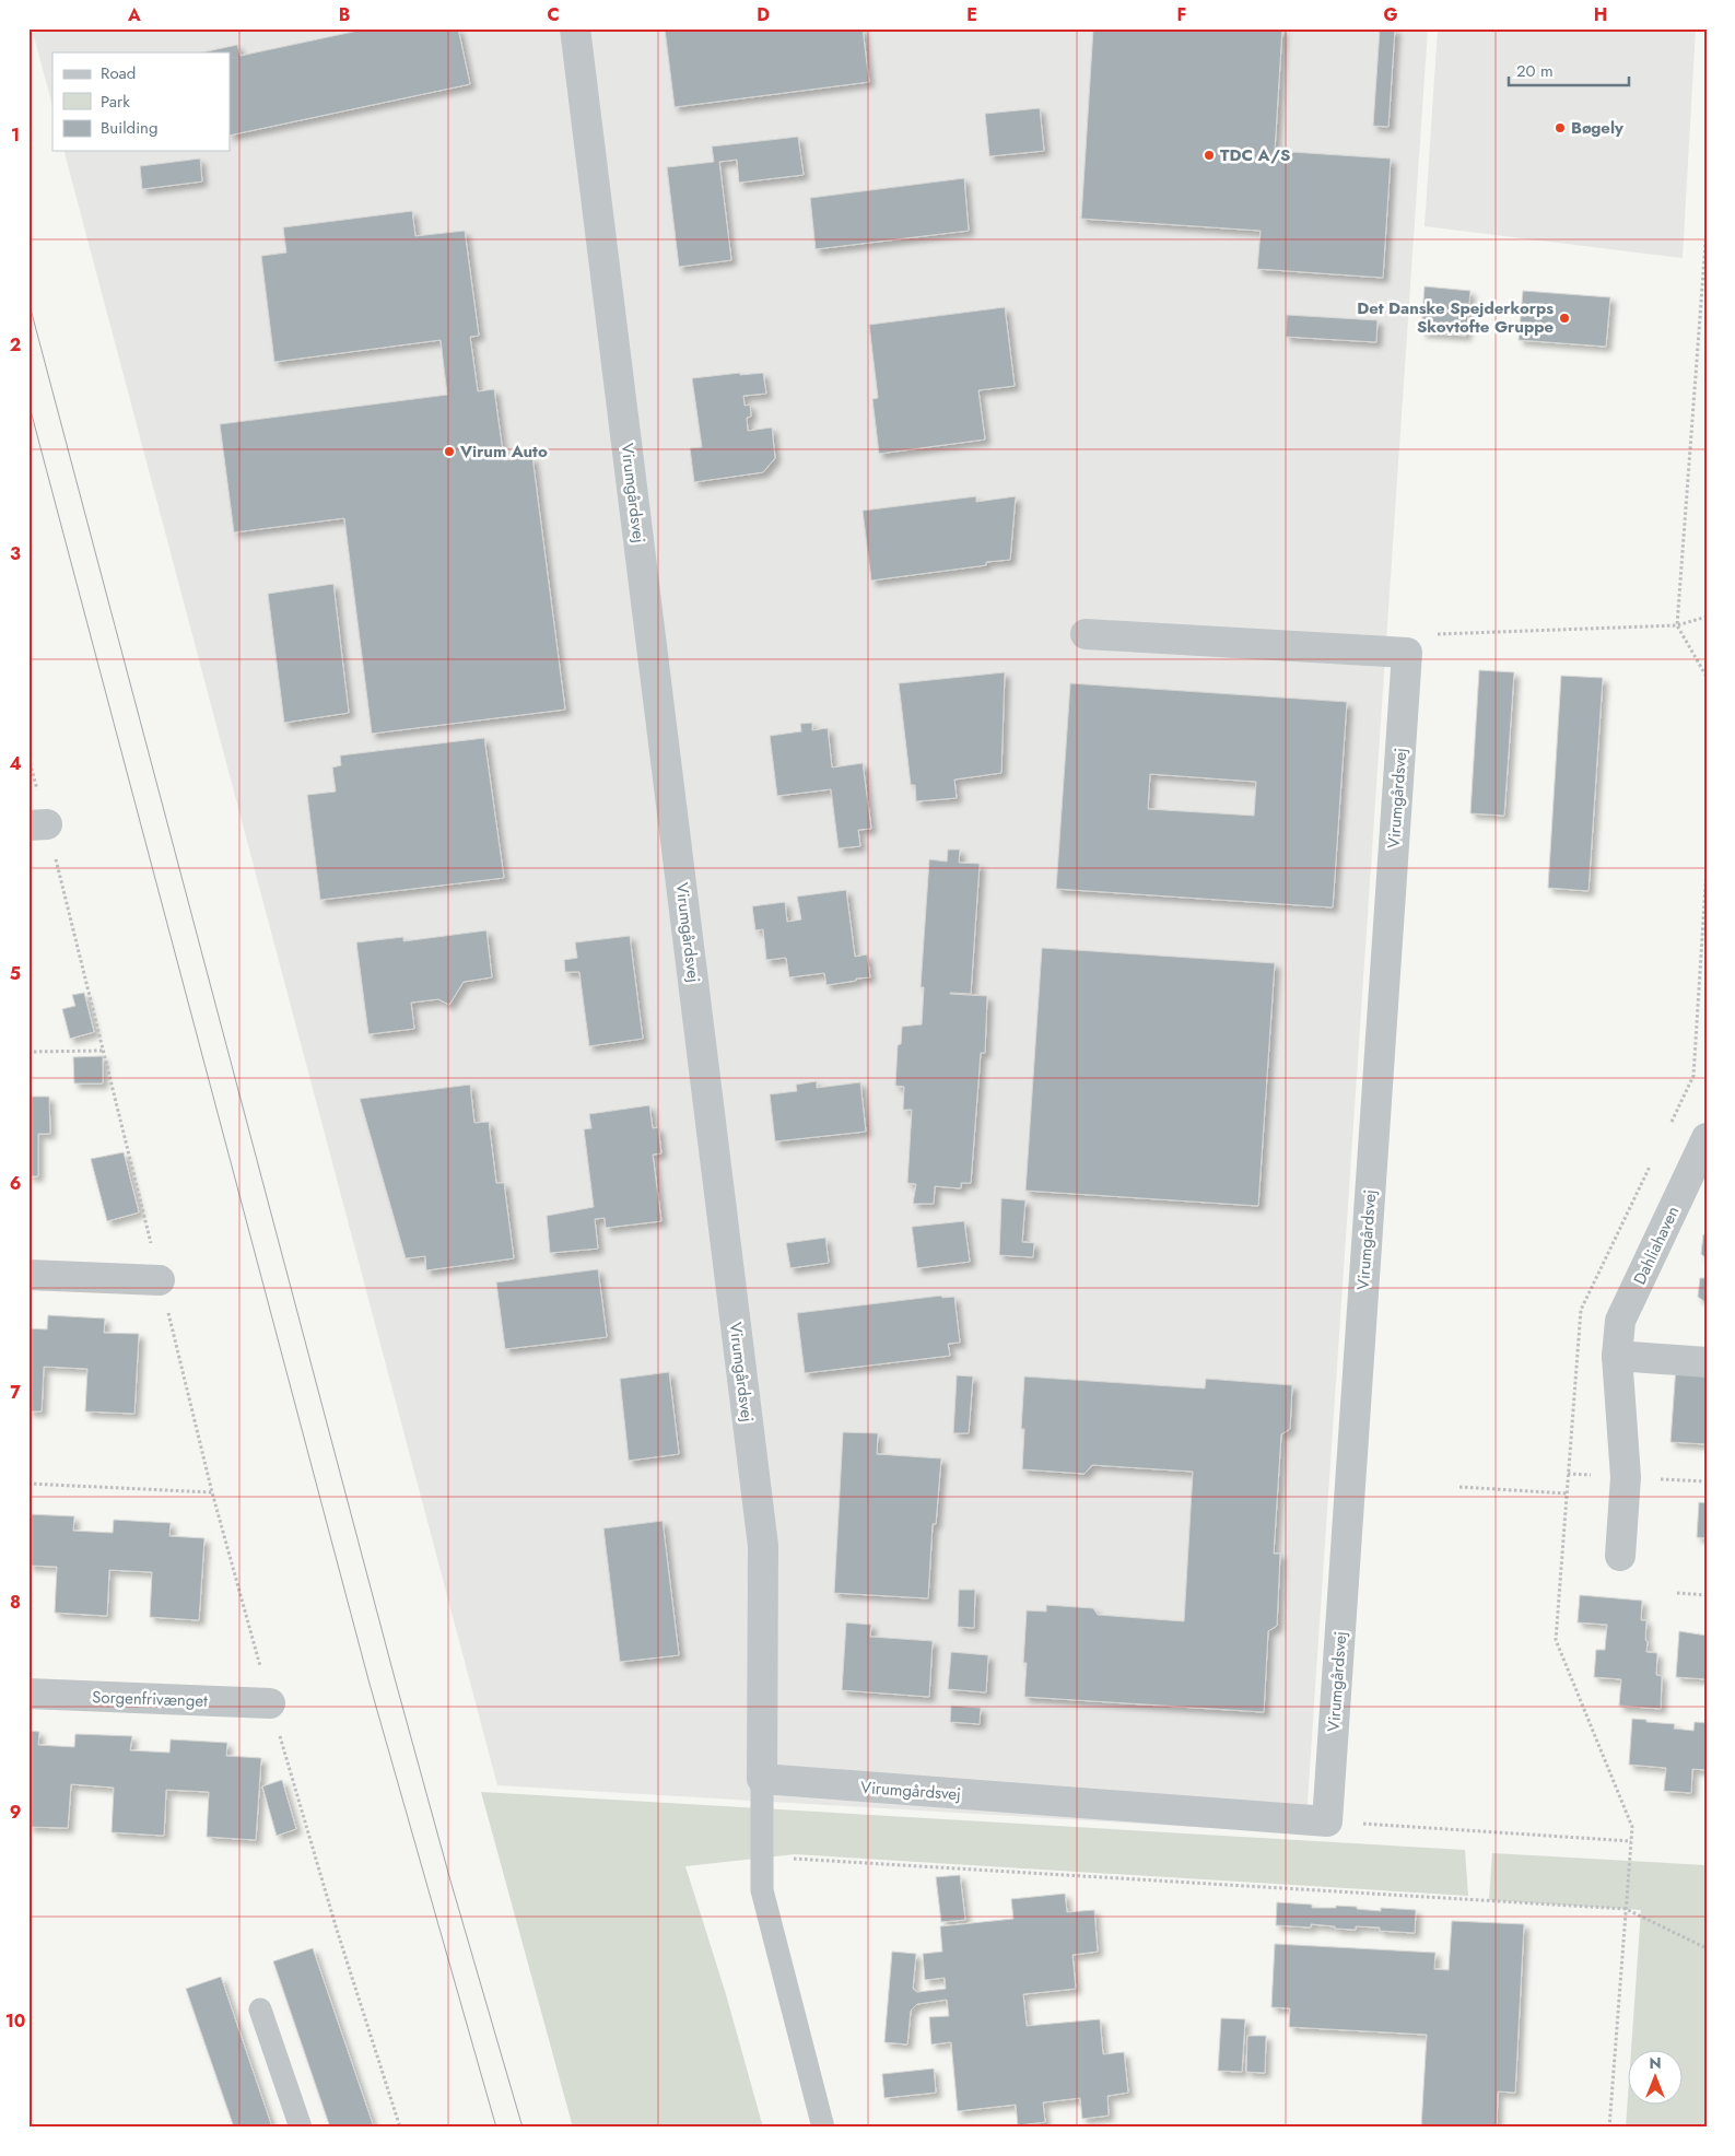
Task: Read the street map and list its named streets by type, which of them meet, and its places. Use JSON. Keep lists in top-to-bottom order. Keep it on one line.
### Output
{"streets":{"street":["Virumgårdsvej","Dahliahaven","Sorgenfrivænget"]},"places":["Bøgely","TDC A/S","Det Danske Spejderkorps Skovtofte Gruppe","Virum Auto"],"legend":["Road","Park","Building"],"scale_bar":"20 m","north":"top","grid":{"columns":["A","B","C","D","E","F","G","H"],"rows":["1","2","3","4","5","6","7","8","9","10"]}}
